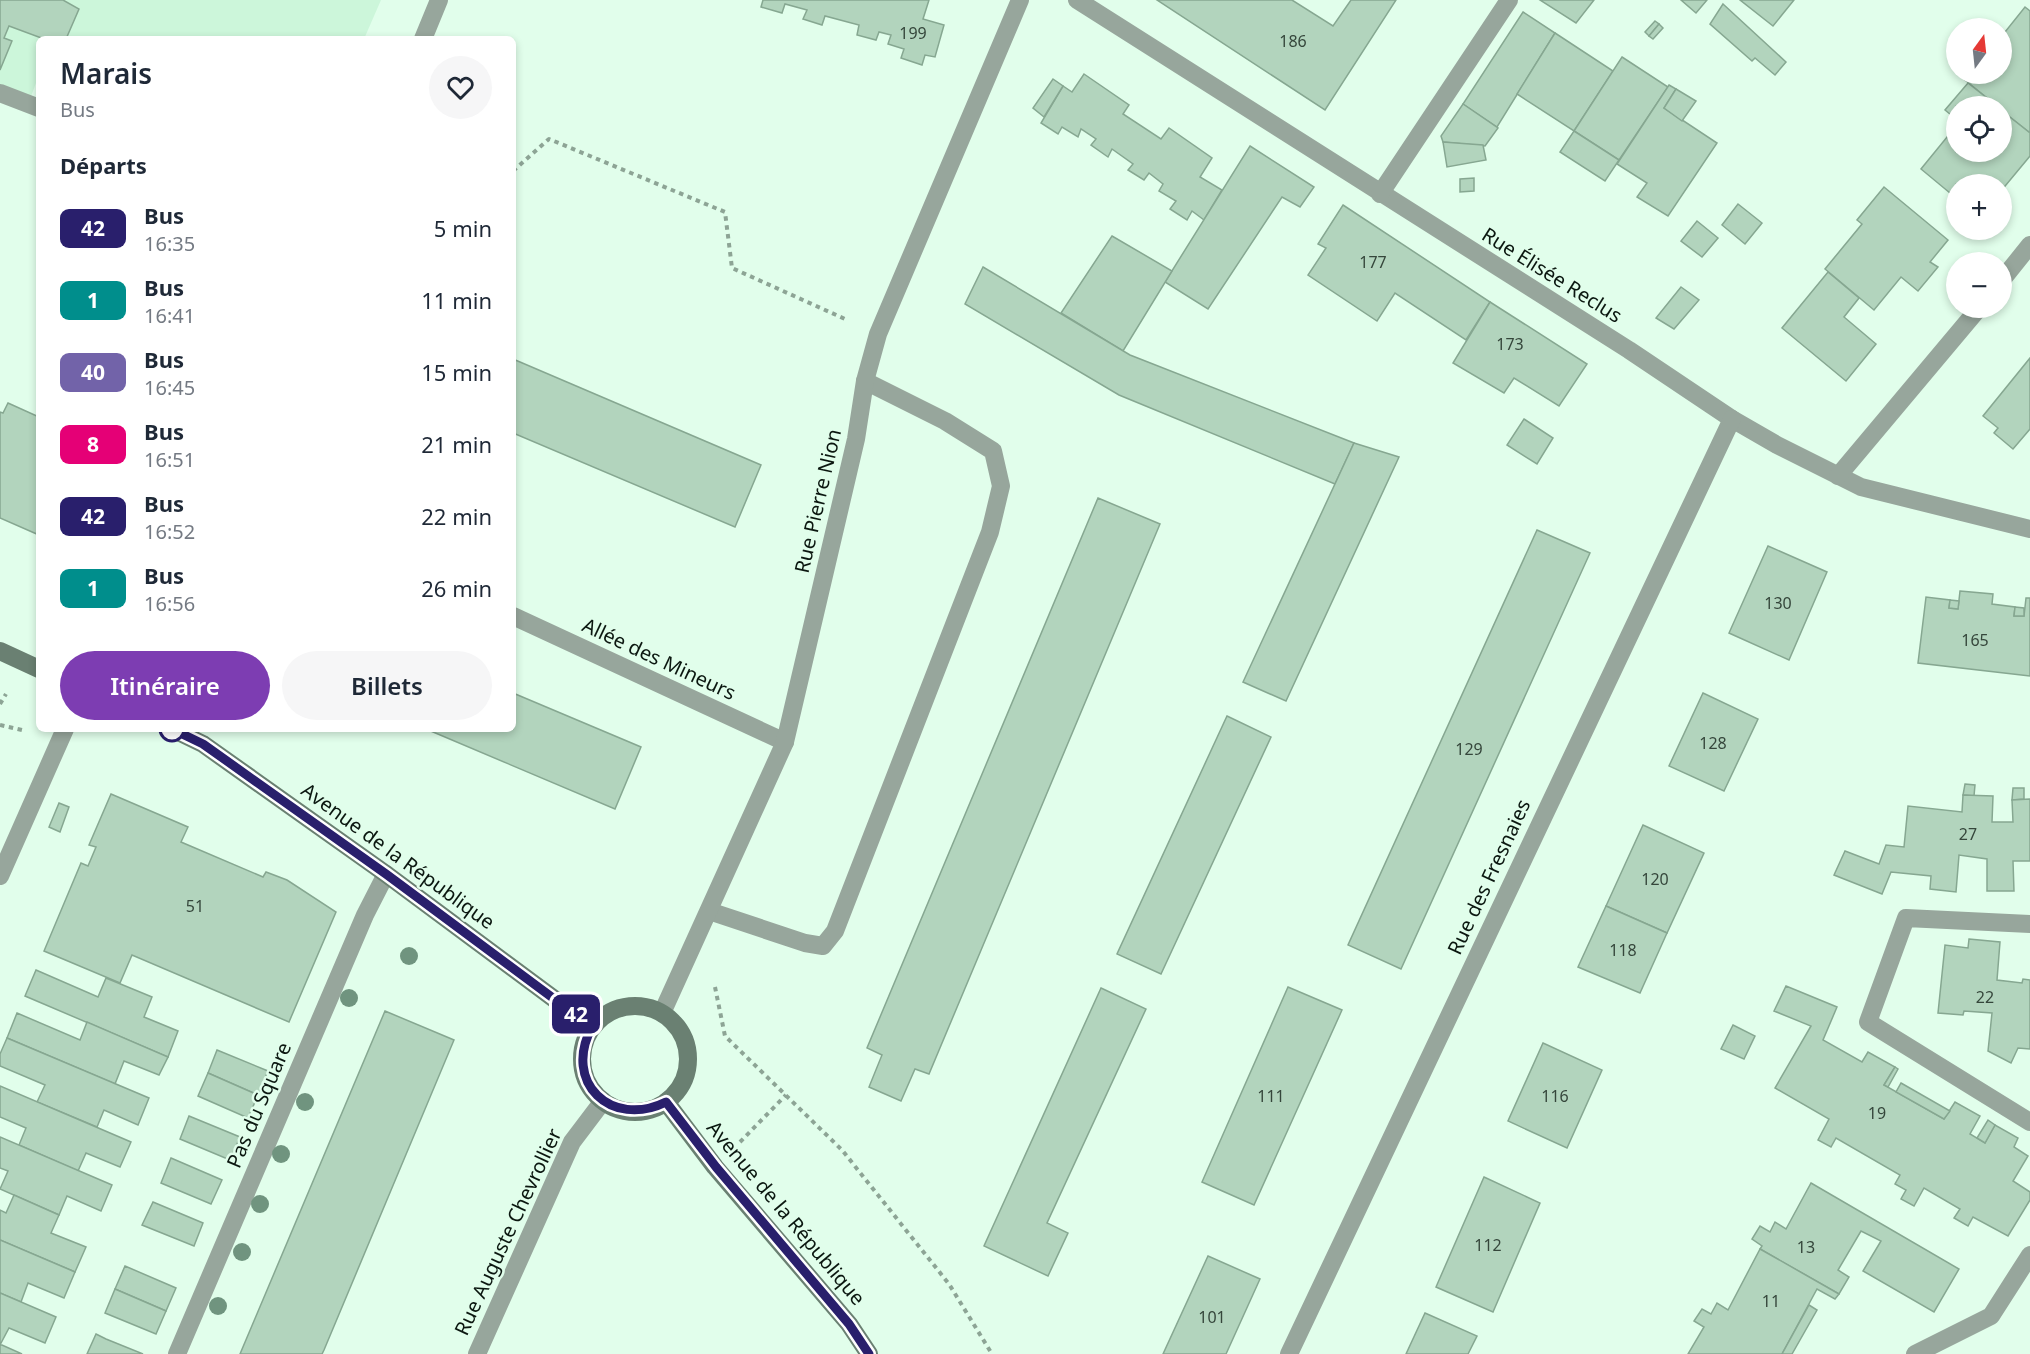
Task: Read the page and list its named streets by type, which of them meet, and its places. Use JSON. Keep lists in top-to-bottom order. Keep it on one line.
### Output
{"streets":{"street":["Rue Élisée Reclus","Rue Pierre Nion","Allée des Mineurs","Avenue de la République","Rue des Fresnaies","Pas du Square","Rue Auguste Chevrollier"]},"crossings":[["Rue Élisée Reclus","Rue des Fresnaies"],["Rue Pierre Nion","Allée des Mineurs"],["Rue Pierre Nion","Avenue de la République"],["Rue Pierre Nion","Rue Auguste Chevrollier"],["Avenue de la République","Pas du Square"],["Avenue de la République","Rue Auguste Chevrollier"]],"lines":["bus line 42"],"house_numbers":["199","186","177","173","130","165","128","129","27","120","51","118","22","111","116","19","112","13","11","101"],"north":"top","page":{"on_map":"42","map_buttons":["+","−"],"heading":[["Marais","Bus"],"Départs"],"list":[{"mark":"42","name":"Bus","note":"16:35","value":"5 min"},{"mark":"1","name":"Bus","note":"16:41","value":"11 min"},{"mark":"40","name":"Bus","note":"16:45","value":"15 min"},{"mark":"8","name":"Bus","note":"16:51","value":"21 min"},{"mark":"42","name":"Bus","note":"16:52","value":"22 min"},{"mark":"1","name":"Bus","note":"16:56","value":"26 min"}],"buttons":["Itinéraire","Billets"]}}
